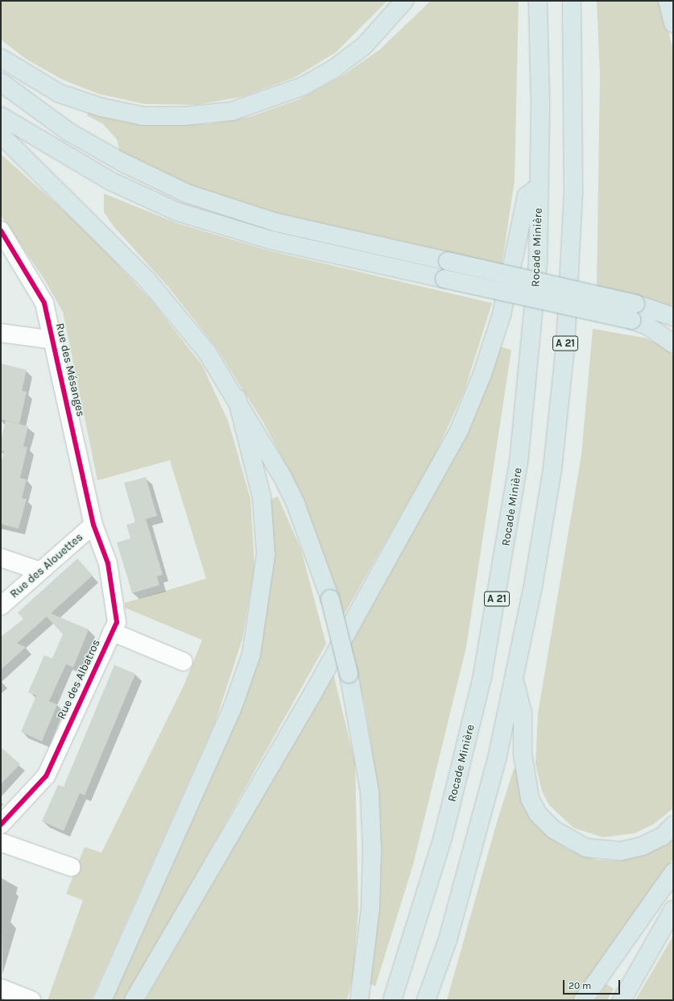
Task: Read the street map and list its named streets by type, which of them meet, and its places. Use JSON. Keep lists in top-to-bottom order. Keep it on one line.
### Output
{"streets":{"highway":["Rocade Minière","A 21"],"street":["Rue des Mésanges","Rue des Alouettes","Rue des Albatros"]},"crossings":[["Rue des Mésanges","Rue des Alouettes"],["Rue des Mésanges","Rue des Albatros"],["Rue des Alouettes","Rue des Albatros"]],"scale_bar":"20 m"}
